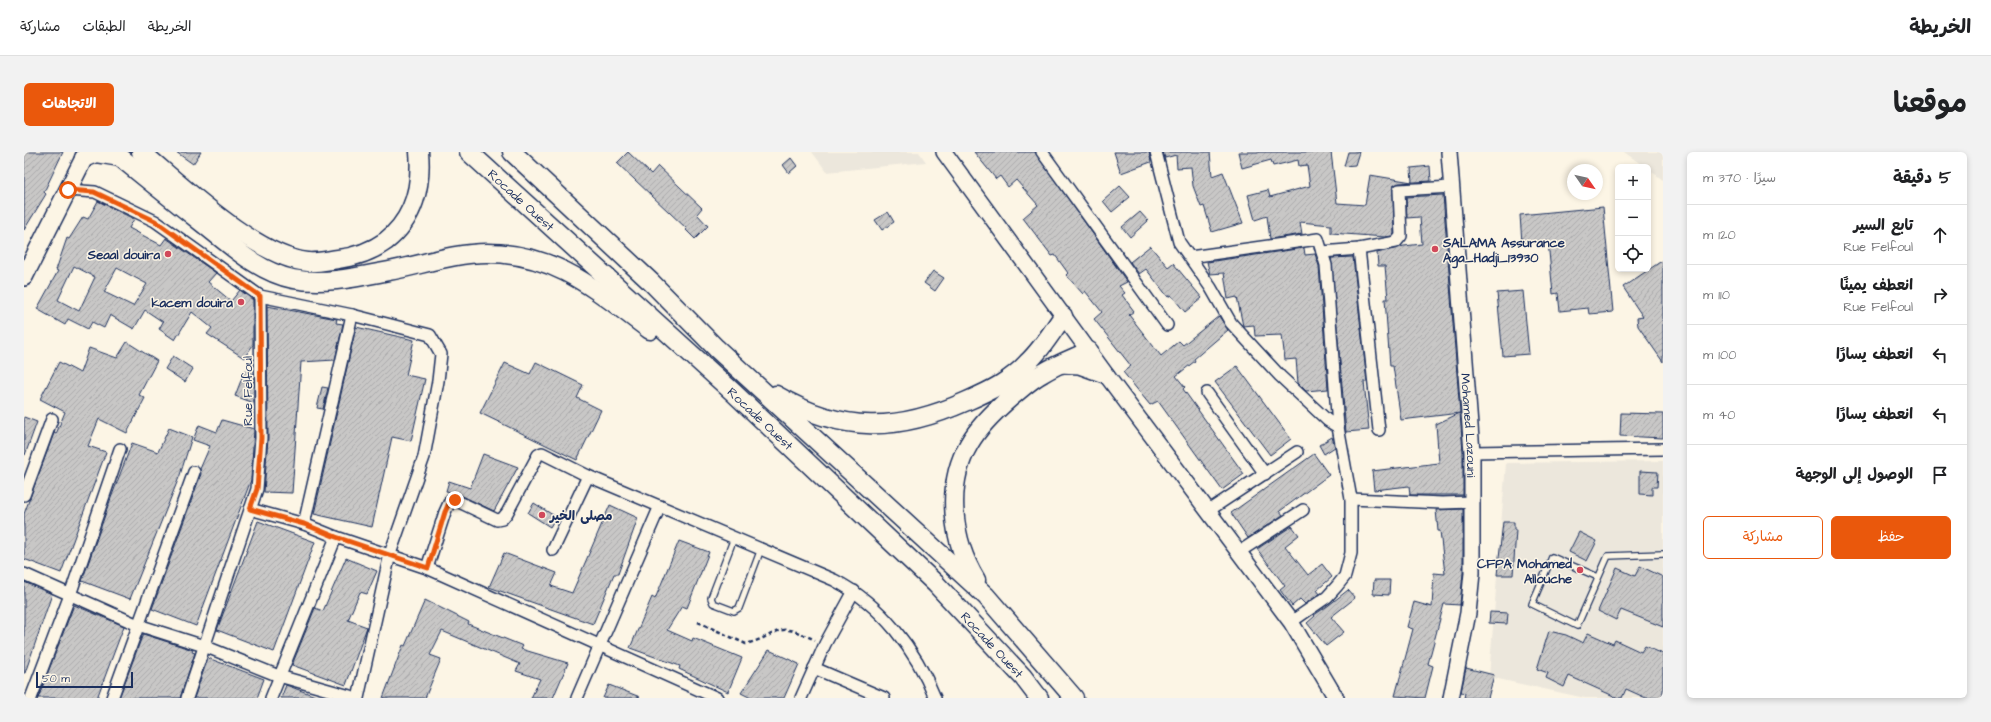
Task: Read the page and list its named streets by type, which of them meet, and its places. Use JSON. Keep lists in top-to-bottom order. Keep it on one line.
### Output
{"streets":{"highway":["Rocade Ouest"],"main road":["Mohamed Lazouni"],"street":["Rue Felfoul"]},"places":["SALAMA Assurance Aga_Hadji_13930","Seaal douira","kacem douira","مصلى الخير","CFPA Mohamed Allouche"],"scale_bar":"50 m","north":"bottom right","page":{"header":"الخريطة","nav":["الخريطة","الطبقات","مشاركة"],"title":"موقعنا","buttons":["الاتجاهات",["حفظ","مشاركة"]],"heading":["5 دقيقة","سيرًا · 370 m"],"map_buttons":["+","−"],"list":[["تابع السير","Rue Felfoul","120 m"],["انعطف يمينًا","Rue Felfoul","110 m"],["انعطف يسارًا","100 m"],["انعطف يسارًا","40 m"],"الوصول إلى الوجهة"],"scale":"50 m"}}
